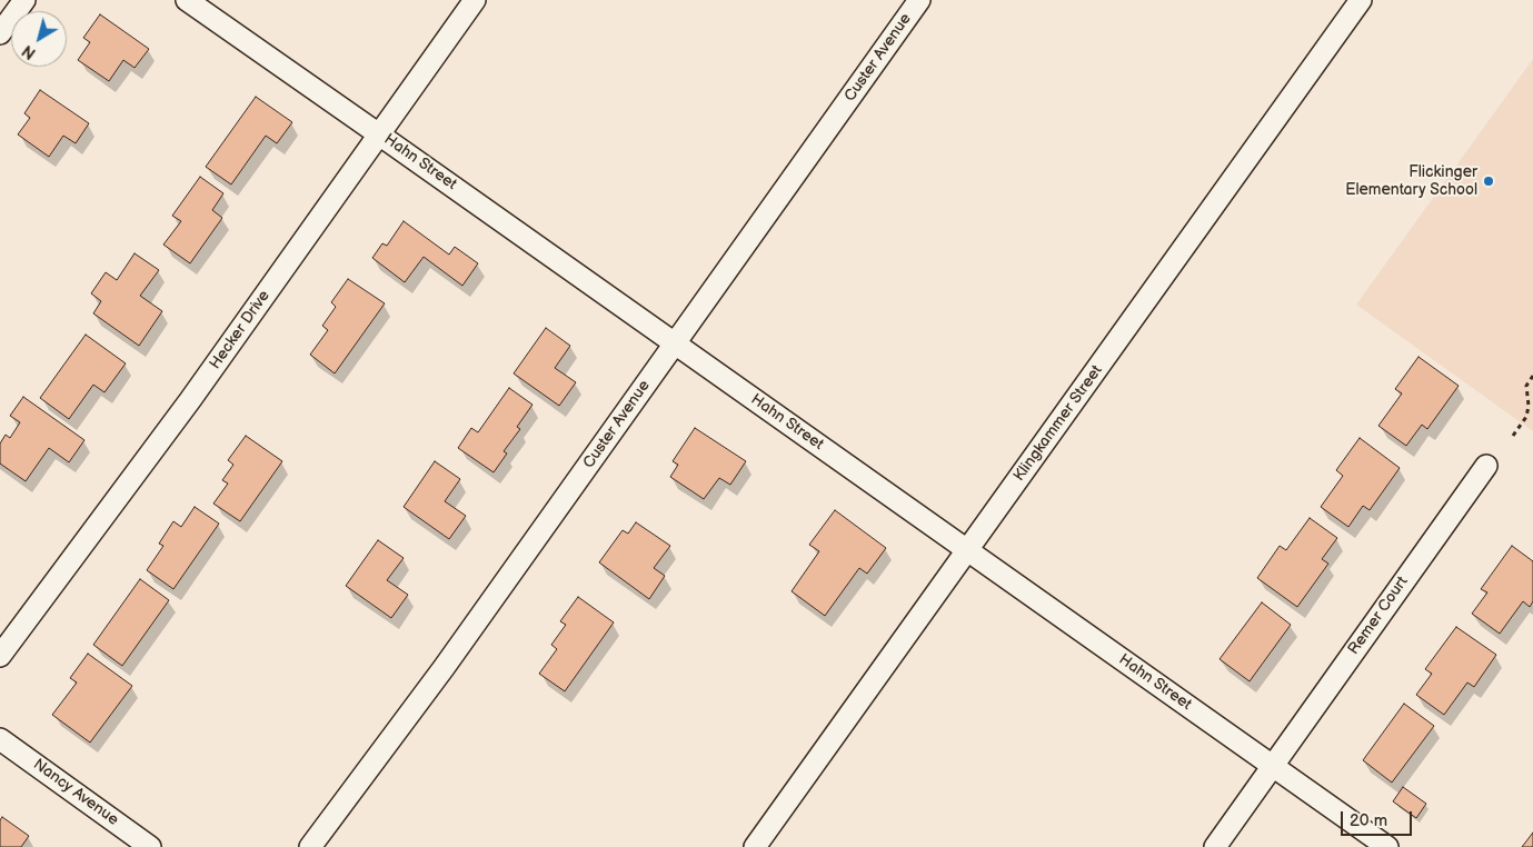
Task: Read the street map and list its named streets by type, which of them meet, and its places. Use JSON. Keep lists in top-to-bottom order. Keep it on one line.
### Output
{"streets":{"street":["Custer Avenue","Hahn Street","Hecker Drive","Klingkammer Street","Remer Court","Nancy Avenue"]},"crossings":[["Custer Avenue","Hahn Street"],["Hahn Street","Hecker Drive"],["Hahn Street","Klingkammer Street"],["Hahn Street","Remer Court"]],"places":["Flickinger Elementary School"],"scale_bar":"20 m","north":"bottom left"}
